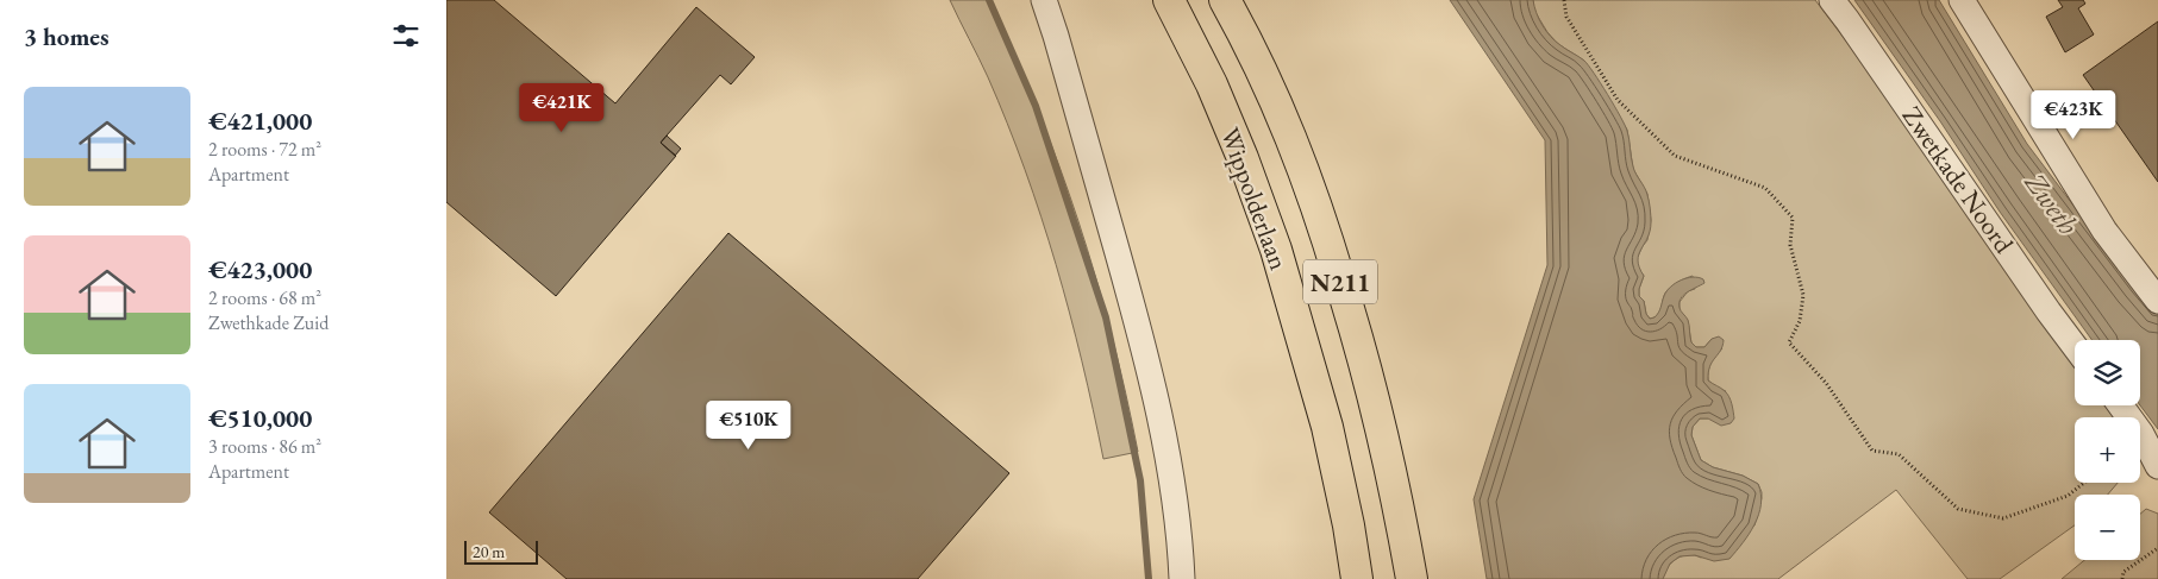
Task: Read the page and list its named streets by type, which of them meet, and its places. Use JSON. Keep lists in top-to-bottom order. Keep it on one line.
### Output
{"streets":{"main road":["Wippolderlaan","N211"],"street":["Zwetkade Noord"]},"water":["Zweth"],"scale_bar":"20 m","page":{"heading":"3 homes","list":[{"name":"€421,000","note":"2 rooms · 72 m² · Apartment"},{"name":"€423,000","note":"2 rooms · 68 m² · Zwethkade Zuid"},{"name":"€510,000","note":"3 rooms · 86 m² · Apartment"}],"price":["€421K","€423K","€510K"],"map_buttons":["+","−"],"scale":"20 m"}}
